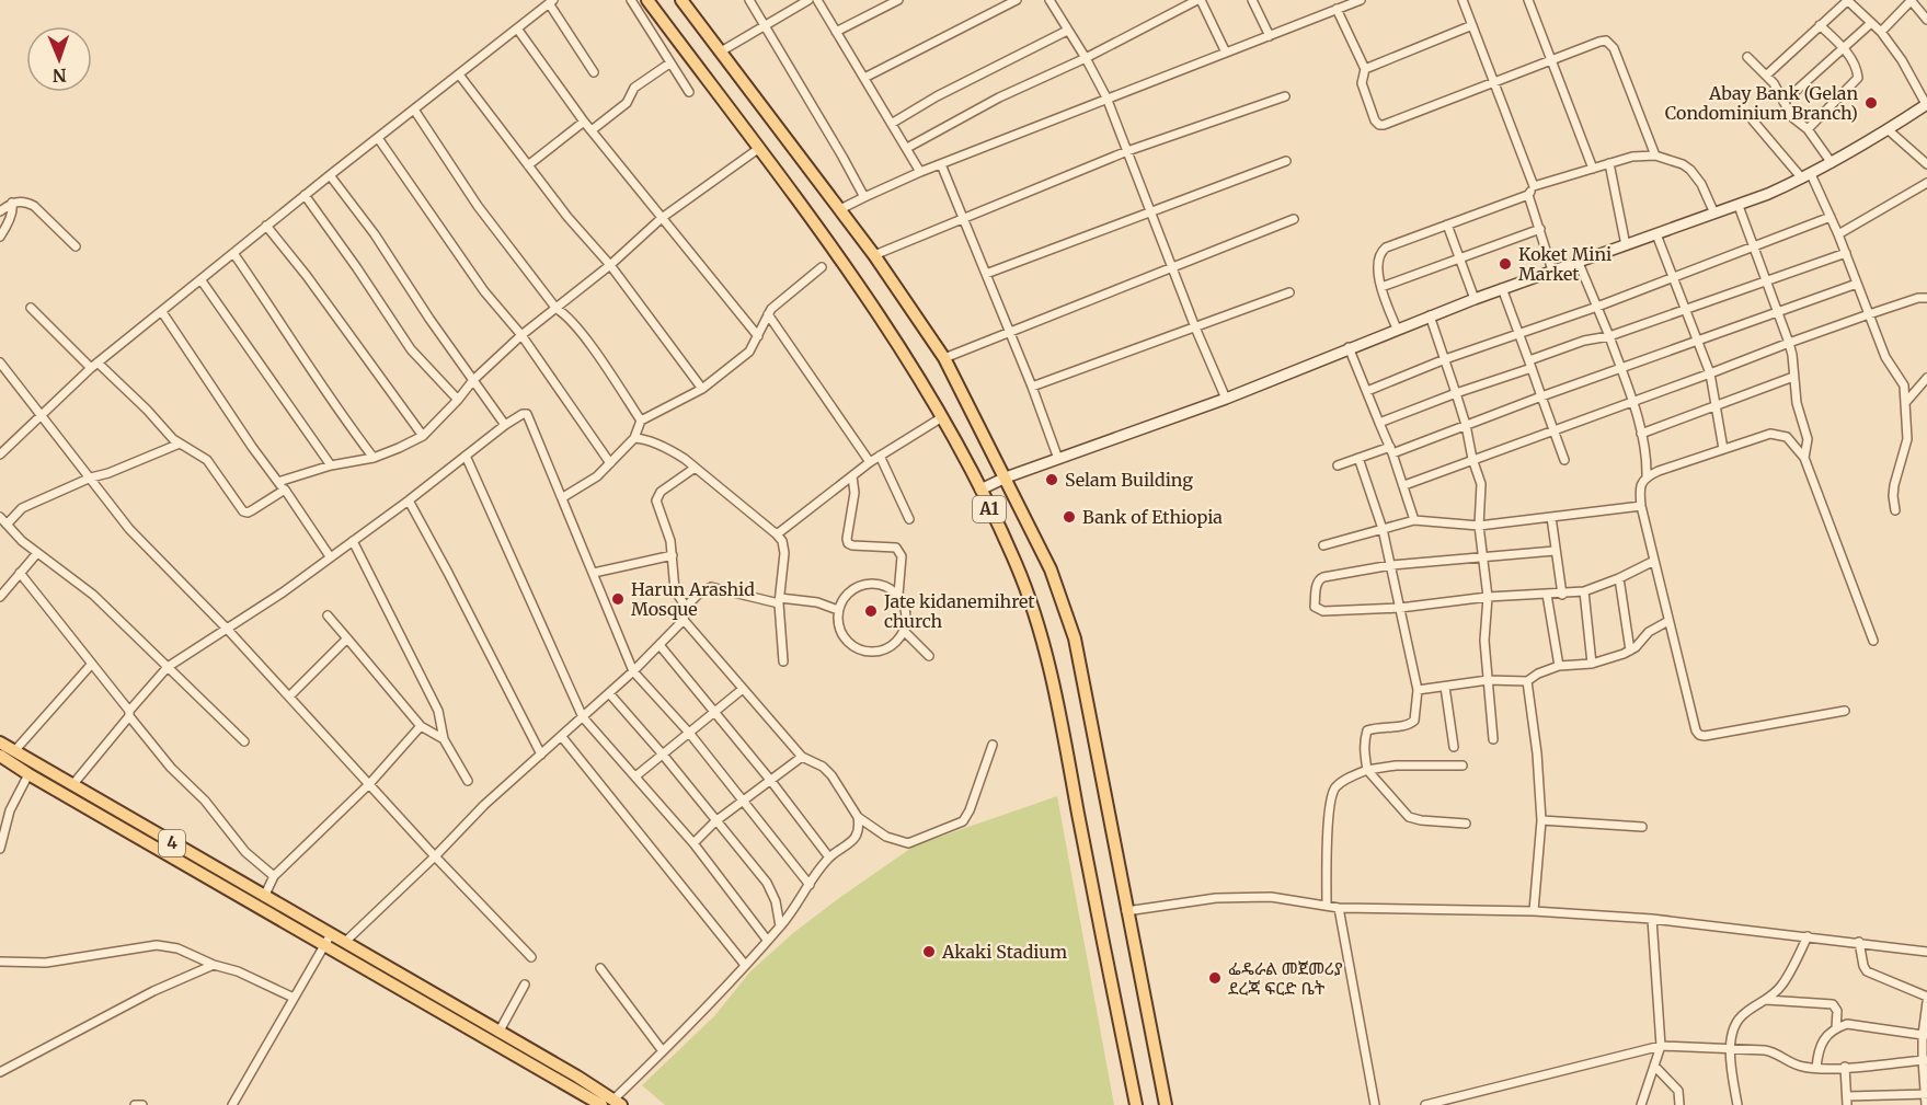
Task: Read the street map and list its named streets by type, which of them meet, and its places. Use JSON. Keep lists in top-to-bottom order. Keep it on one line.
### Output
{"streets":{"main road":["A1","4"]},"places":["Abay Bank (Gelan Condominium Branch)","Koket Mini Market","Selam Building","Bank of Ethiopia","Harun Arashid Mosque","Jate kidanemihret church","Akaki Stadium","ፌዴራል መጀመሪያ ደረጃ ፍርድ ቤት"],"north":"bottom"}
